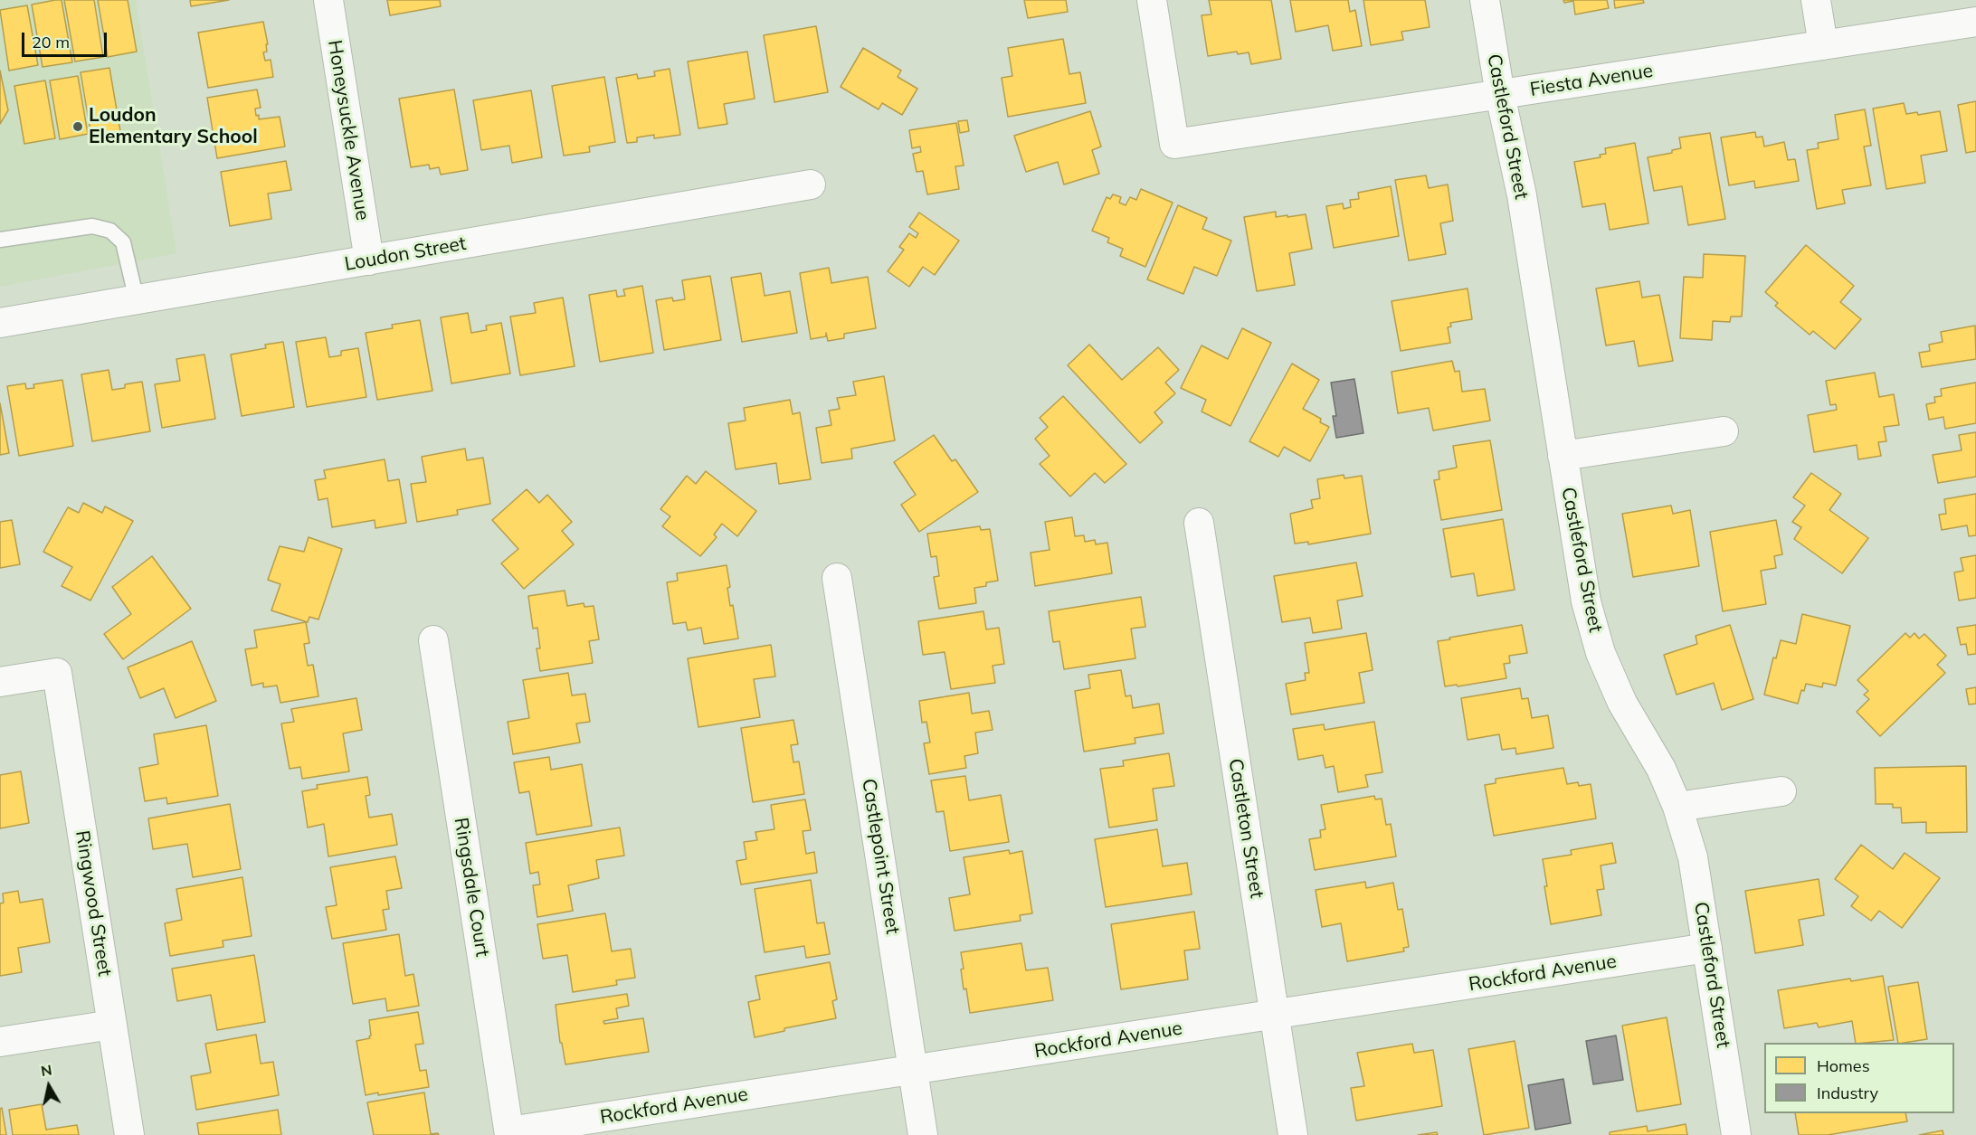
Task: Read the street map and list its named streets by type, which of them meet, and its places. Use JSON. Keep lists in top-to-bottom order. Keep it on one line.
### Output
{"streets":{"street":["Fiesta Avenue","Castleford Street","Honeysuckle Avenue","Loudon Street","Castleton Street","Castlepoint Street","Ringsdale Court","Ringwood Street","Rockford Avenue"]},"crossings":[["Fiesta Avenue","Castleford Street"],["Castleford Street","Rockford Avenue"],["Honeysuckle Avenue","Loudon Street"],["Castleton Street","Rockford Avenue"],["Castlepoint Street","Rockford Avenue"],["Ringsdale Court","Rockford Avenue"]],"places":["Loudon Elementary School"],"legend":["Homes","Industry"],"scale_bar":"20 m","north":"top"}
